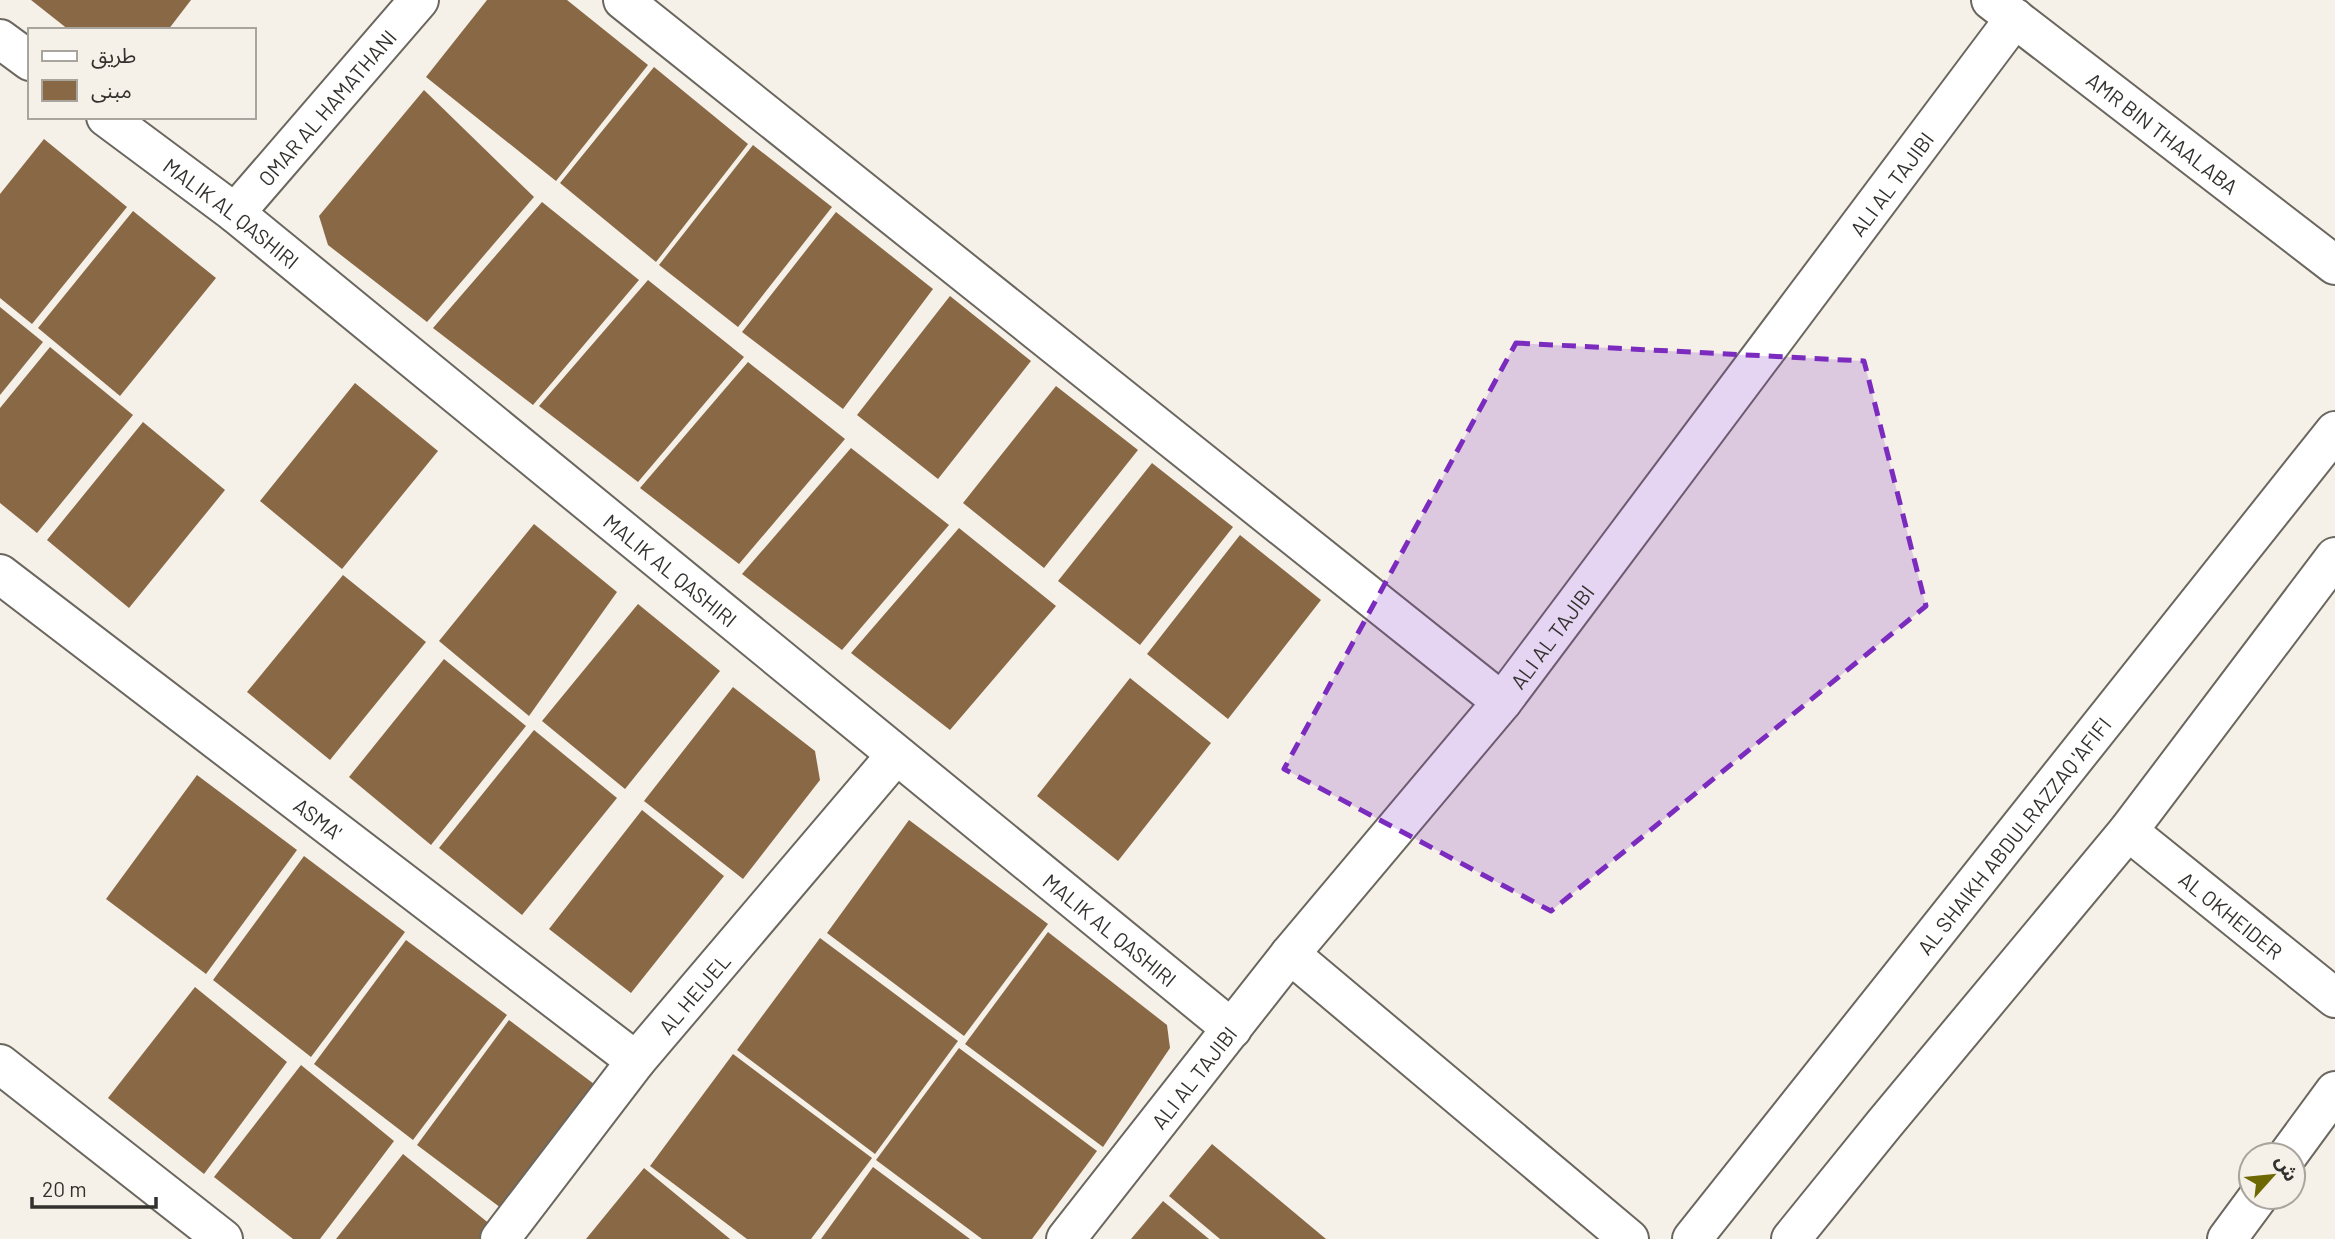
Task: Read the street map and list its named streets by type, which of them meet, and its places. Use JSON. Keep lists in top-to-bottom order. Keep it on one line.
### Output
{"streets":{"street":["OMAR AL HAMATHANI","AMR BIN THAALABA","ALI AL TAJIBI","MALIK AL QASHIRI","ASMA'","AL SHAIKH ABDULRAZZAQ 'AFIFI","AL OKHEIDER","AL HEIJEL"]},"crossings":[["OMAR AL HAMATHANI","MALIK AL QASHIRI"],["AMR BIN THAALABA","ALI AL TAJIBI"],["ALI AL TAJIBI","MALIK AL QASHIRI"],["MALIK AL QASHIRI","AL HEIJEL"],["ASMA'","AL HEIJEL"]],"legend":["طريق","مبنى"],"scale_bar":"20 m","north":"top right"}
